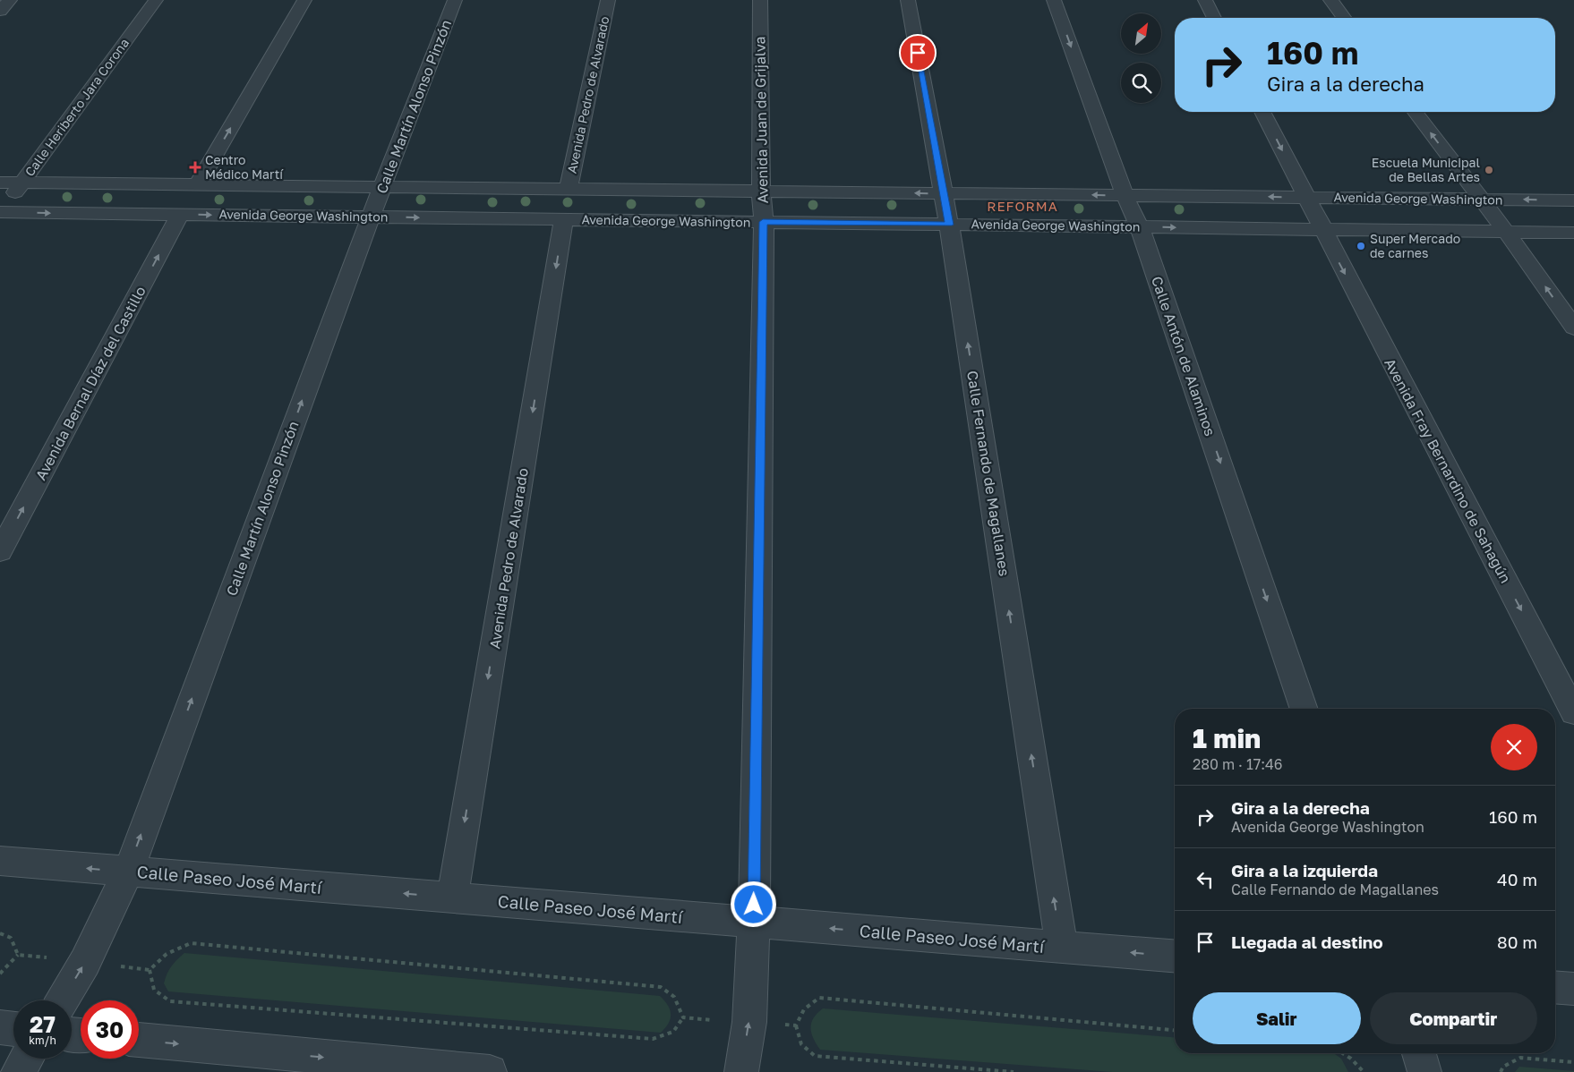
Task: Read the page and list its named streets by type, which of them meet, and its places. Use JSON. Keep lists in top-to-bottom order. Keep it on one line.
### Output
{"streets":{"street":["Avenida Pedro de Alvarado","Calle Martín Alonso Pinzón","Calle Heriberto Jara Corona","Avenida Juan de Grijalva","Avenida George Washington","Calle Antón de Alaminos","Avenida Bernal Díaz del Castillo","Avenida Fray Bernardino de Sahagún","Calle Fernando de Magallanes","Calle Paseo José Martí"]},"crossings":[["Avenida Pedro de Alvarado","Avenida George Washington"],["Avenida Pedro de Alvarado","Calle Paseo José Martí"],["Calle Martín Alonso Pinzón","Avenida George Washington"],["Calle Martín Alonso Pinzón","Calle Paseo José Martí"],["Calle Heriberto Jara Corona","Avenida George Washington"],["Avenida Juan de Grijalva","Avenida George Washington"],["Avenida Juan de Grijalva","Calle Paseo José Martí"],["Avenida George Washington","Calle Antón de Alaminos"],["Avenida George Washington","Avenida Bernal Díaz del Castillo"],["Avenida George Washington","Avenida Fray Bernardino de Sahagún"],["Avenida George Washington","Calle Fernando de Magallanes"],["Calle Fernando de Magallanes","Calle Paseo José Martí"]],"one_way":["Avenida Pedro de Alvarado","Calle Martín Alonso Pinzón","Calle Antón de Alaminos","Avenida Bernal Díaz del Castillo","Calle Fernando de Magallanes"],"districts":["REFORMA"],"places":{"health":["Centro Médico Martí"],"other":["Escuela Municipal de Bellas Artes","Super Mercado de carnes"]},"north":"top right","page":{"turn":["160 m","Gira a la derecha"],"heading":["1 min","280 m · 17:46"],"list":[{"name":"Gira a la derecha","note":"Avenida George Washington","value":"160 m"},{"name":"Gira a la izquierda","note":"Calle Fernando de Magallanes","value":"40 m"},{"name":"Llegada al destino","value":"80 m"}],"buttons":["Salir","Compartir"],"speed":"27 km/h","limit":"30"}}
